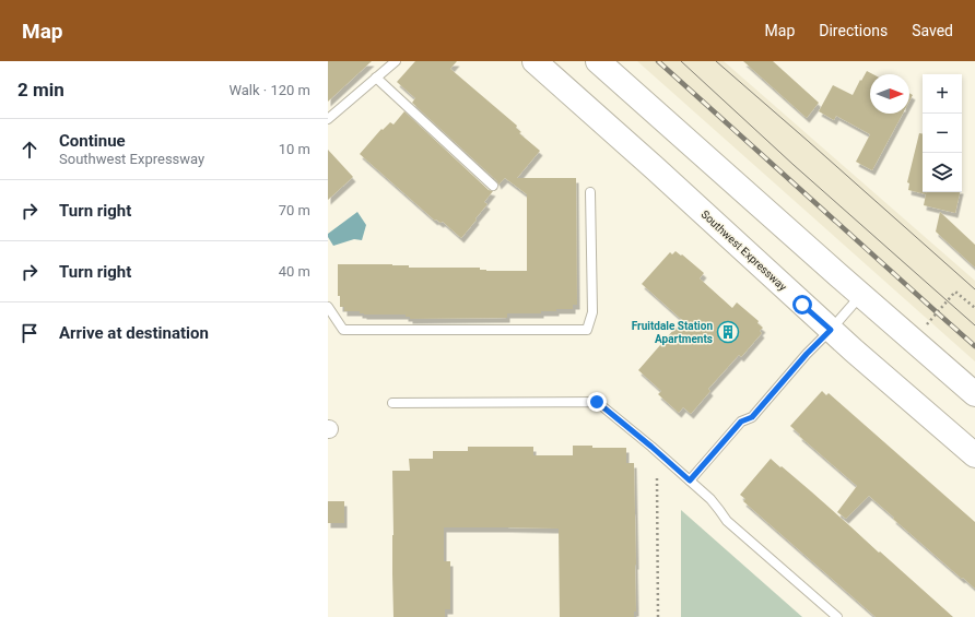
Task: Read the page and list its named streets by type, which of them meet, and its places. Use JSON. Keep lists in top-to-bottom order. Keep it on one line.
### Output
{"streets":{"main road":["Southwest Expressway"]},"places":{"building":["Fruitdale Station Apartments"]},"north":"right","page":{"header":"Map","nav":["Map","Directions","Saved"],"heading":["2 min","Walk · 120 m"],"map_buttons":["+","−"],"list":[["Continue","Southwest Expressway","10 m"],["Turn right","70 m"],["Turn right","40 m"],"Arrive at destination"]}}
